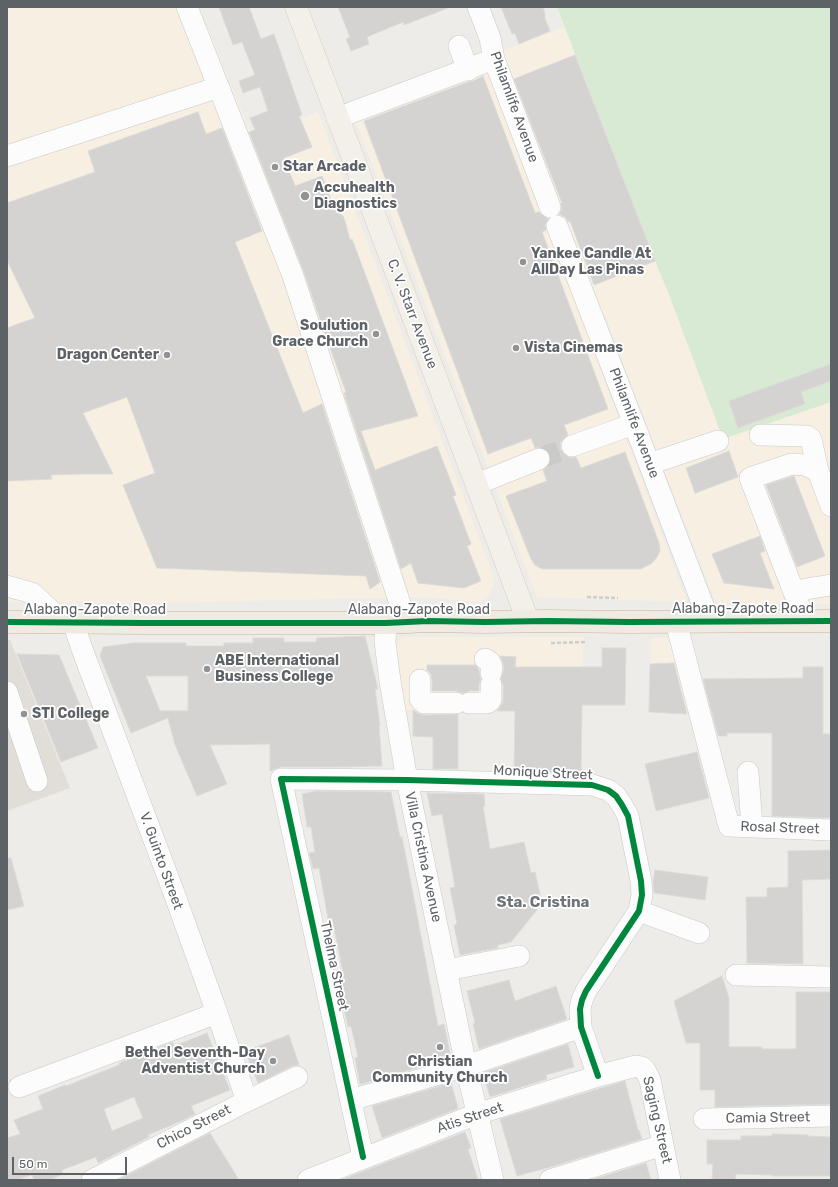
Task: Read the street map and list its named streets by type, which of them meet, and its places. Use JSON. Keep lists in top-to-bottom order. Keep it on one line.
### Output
{"streets":{"highway":["Alabang-Zapote Road"],"main road":["C. V. Starr Avenue"],"street":["Philamlife Avenue","Monique Street","Rosal Street","Villa Cristina Avenue","V. Guinto Street","Thelma Street","Atis Street","Camia Street","Saging Street","Chico Street"]},"crossings":[["Philamlife Avenue","Alabang-Zapote Road"],["C. V. Starr Avenue","Alabang-Zapote Road"],["Alabang-Zapote Road","Rosal Street"],["Alabang-Zapote Road","Villa Cristina Avenue"],["Alabang-Zapote Road","V. Guinto Street"],["Monique Street","Villa Cristina Avenue"],["Monique Street","Thelma Street"],["Monique Street","Atis Street"],["Villa Cristina Avenue","Atis Street"],["V. Guinto Street","Chico Street"],["Thelma Street","Atis Street"],["Atis Street","Saging Street"]],"districts":["Sta. Cristina"],"places":["Star Arcade","Accuhealth Diagnostics","Yankee Candle At AllDay Las Pinas","Soulution Grace Church","Vista Cinemas","Dragon Center","ABE International Business College","STI College","Christian Community Church","Bethel Seventh-Day Adventist Church"],"scale_bar":"50 m"}
